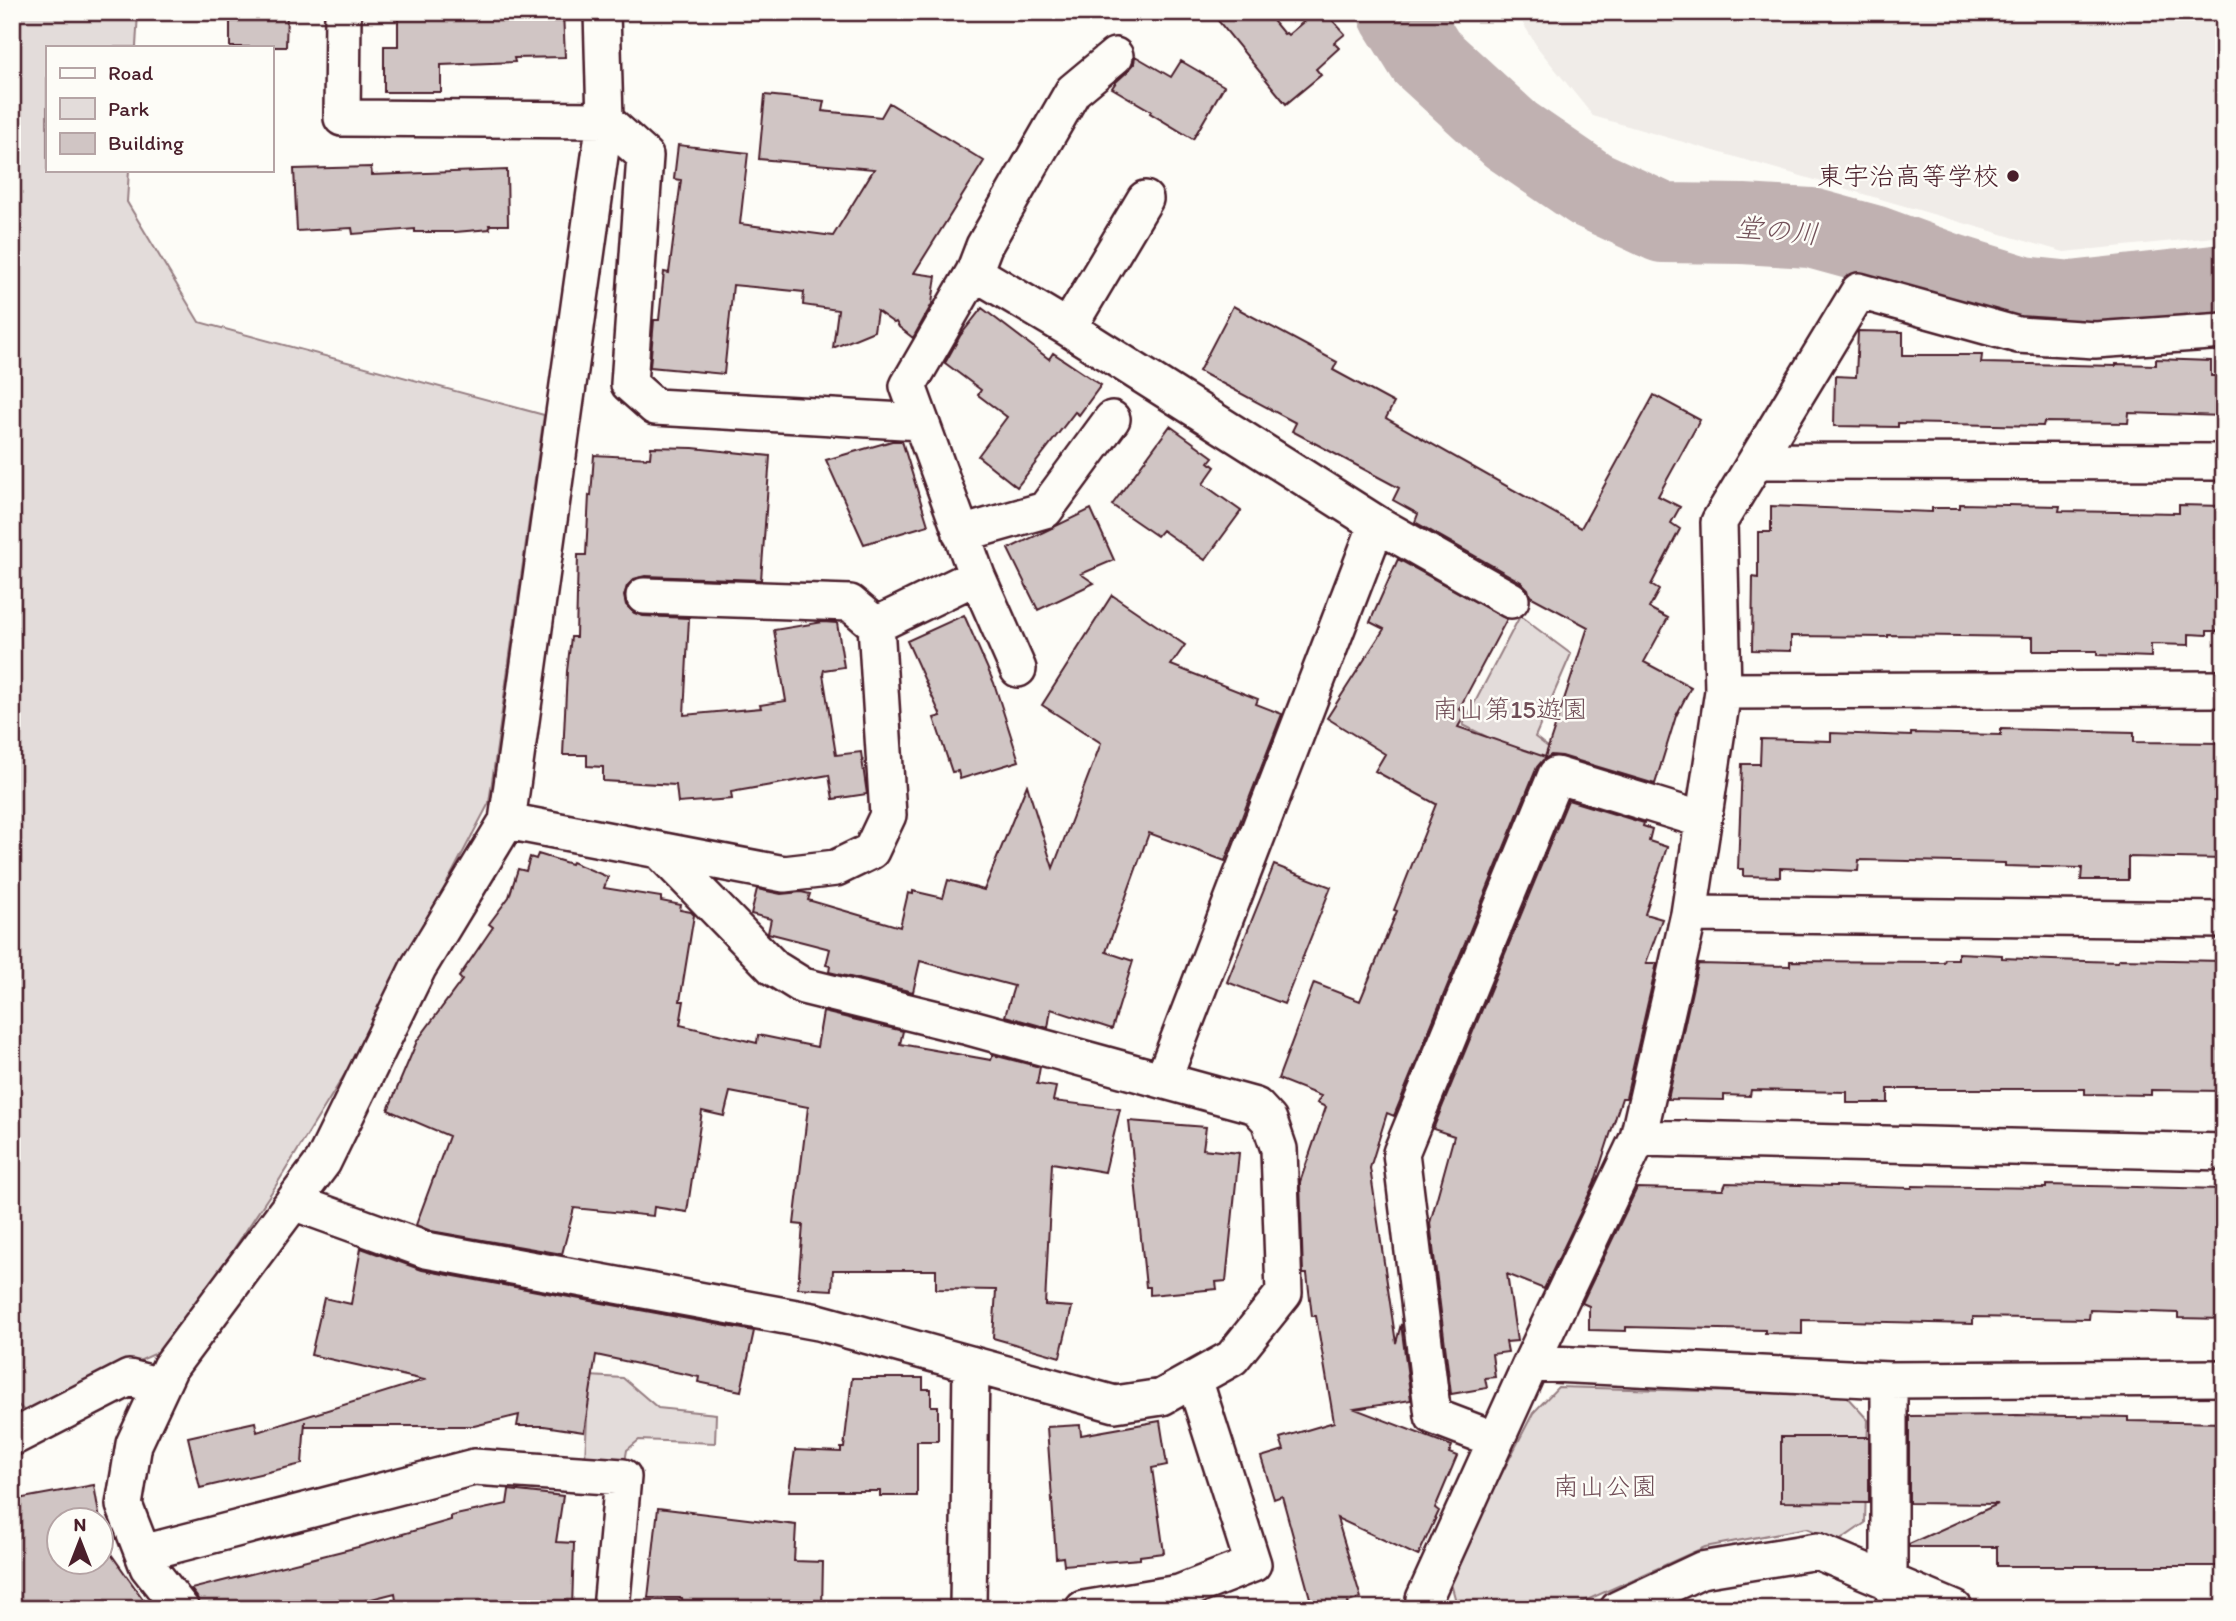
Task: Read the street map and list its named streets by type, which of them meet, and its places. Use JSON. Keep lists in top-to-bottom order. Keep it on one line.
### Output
{"water":["堂の川"],"parks":["南山第15遊園","南山公園"],"places":["東宇治高等学校"],"legend":["Road","Park","Building"],"north":"top"}
